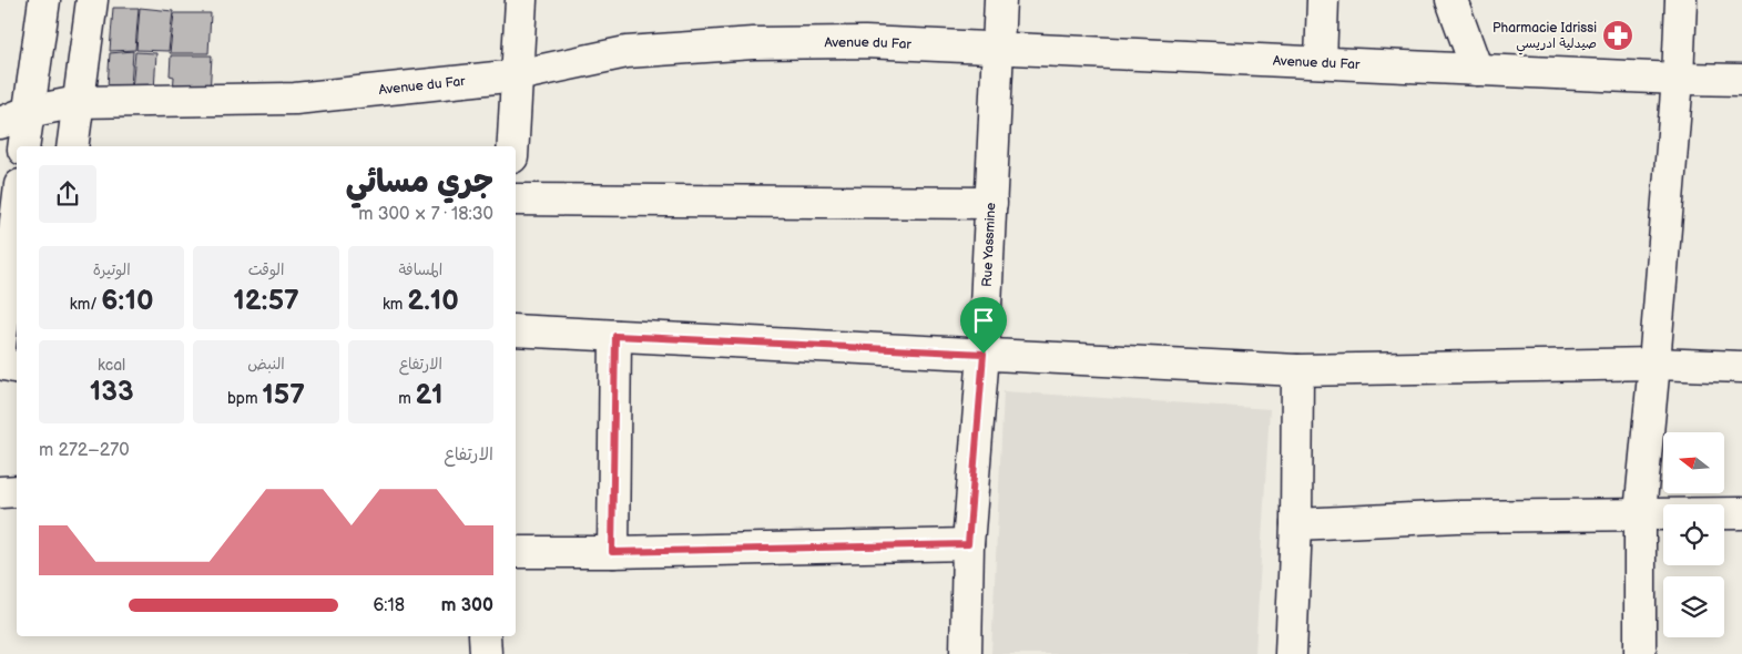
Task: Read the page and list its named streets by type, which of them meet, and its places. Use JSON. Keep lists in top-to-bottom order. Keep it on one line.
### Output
{"streets":{"street":["Avenue du Far","Rue Yassmine"]},"crossings":[["Avenue du Far","Rue Yassmine"]],"places":{"pharmacy":["Pharmacie Idrissi صيدلية ادريسي"]},"north":"left","page":{"heading":["جري مسائي","18:30 · 7 × 300 m"],"stats":[["المسافة","2.10 km"],["الوقت","12:57"],["الوتيرة","6:10 /km"],["الارتفاع","21 m"],["النبض","157 bpm"],["kcal","133"]],"chart":["الارتفاع","270–272 m"],"list":[{"name":"300 m","note":"6:18"}]}}
